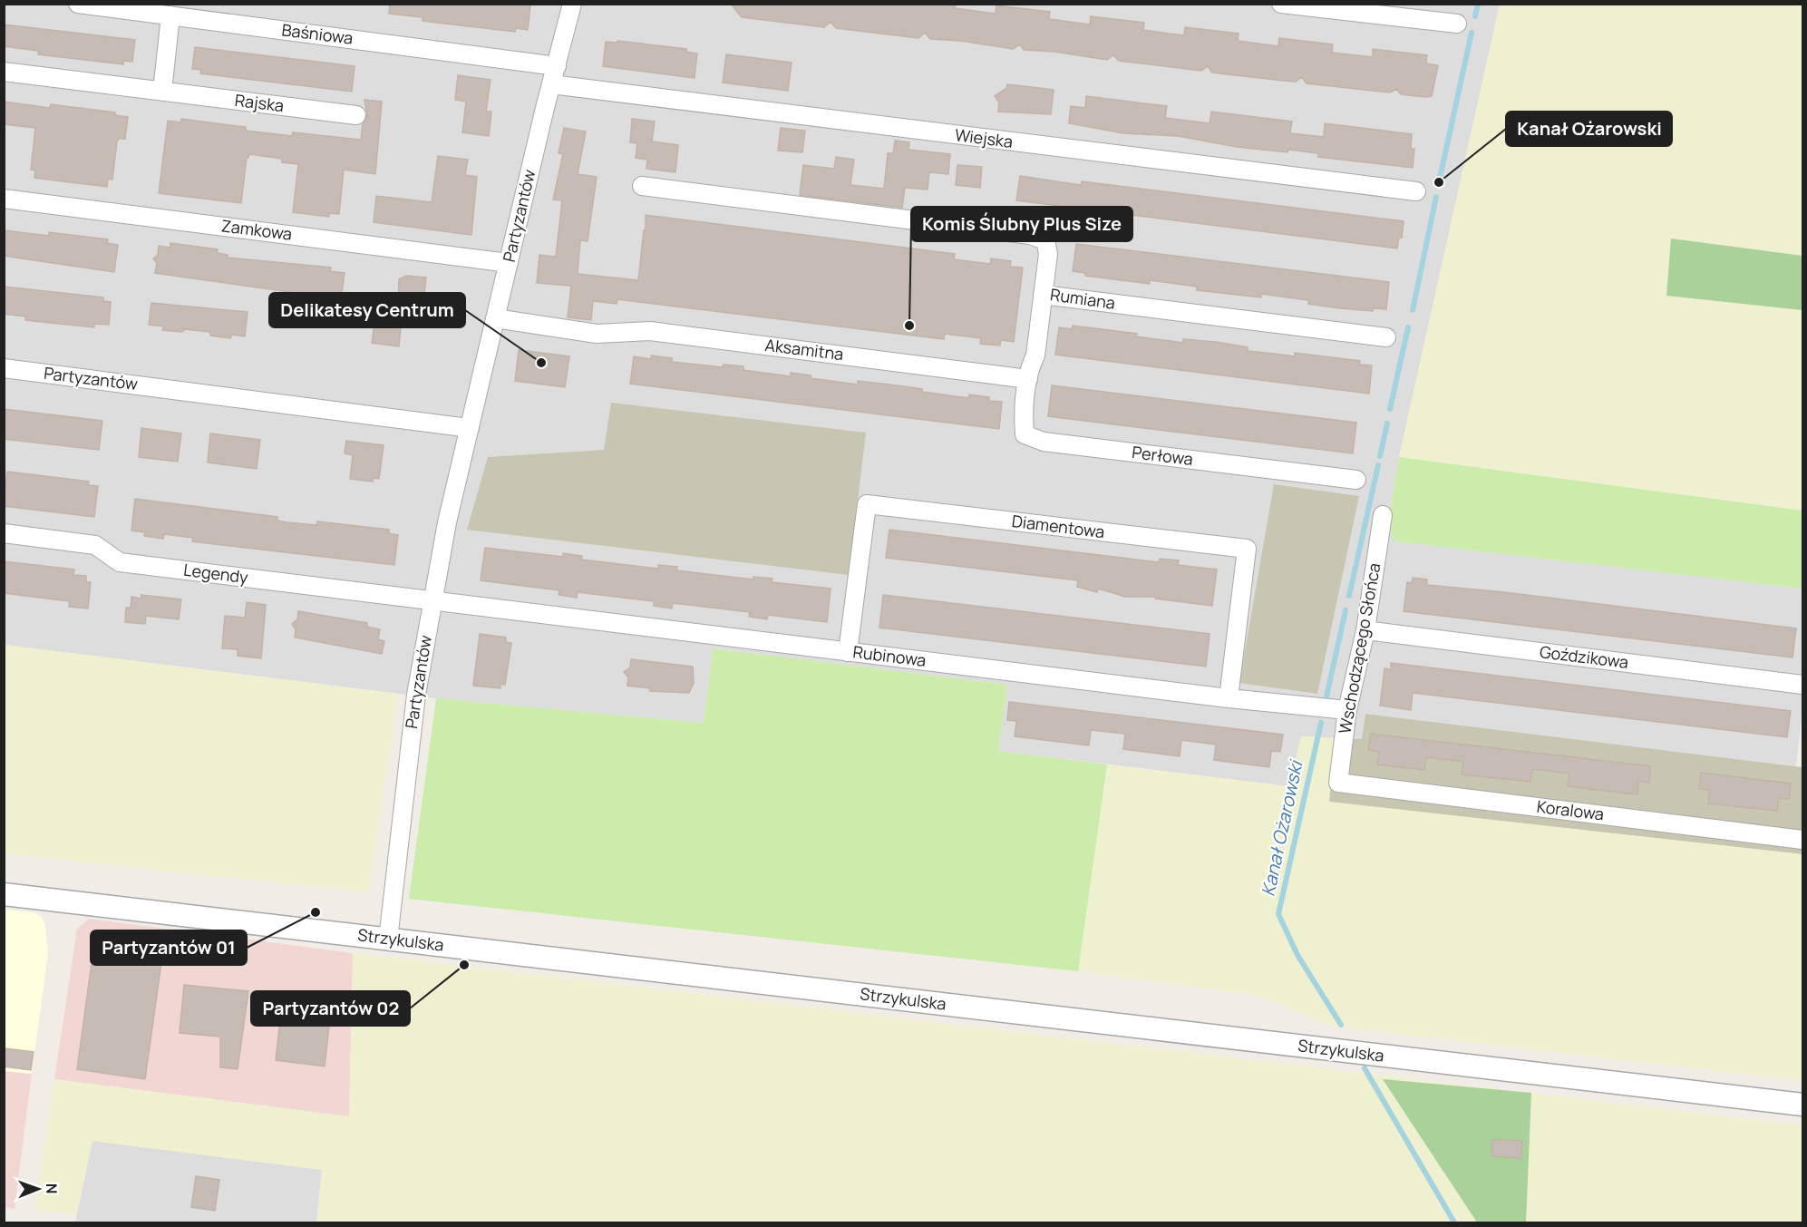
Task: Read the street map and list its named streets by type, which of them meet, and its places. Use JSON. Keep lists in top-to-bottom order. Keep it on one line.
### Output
{"streets":{"street":["Baśniowa","Rajska","Wiejska","Partyzantów","Zamkowa","Rumiana","Aksamitna","Perłowa","Diamentowa","Legendy","Wschodzącego Słońca","Rubinowa","Goździkowa","Koralowa","Strzykulska"]},"crossings":[["Baśniowa","Partyzantów"],["Wiejska","Partyzantów"],["Partyzantów","Zamkowa"],["Partyzantów","Aksamitna"],["Partyzantów","Legendy"],["Partyzantów","Rubinowa"],["Partyzantów","Strzykulska"],["Aksamitna","Perłowa"],["Diamentowa","Rubinowa"],["Legendy","Rubinowa"],["Wschodzącego Słońca","Rubinowa"],["Wschodzącego Słońca","Goździkowa"],["Wschodzącego Słońca","Koralowa"]],"water":["Kanał Ożarowski"],"places":["Kanał Ożarowski","Komis Ślubny Plus Size","Delikatesy Centrum","Partyzantów 01","Partyzantów 02"],"north":"right"}
